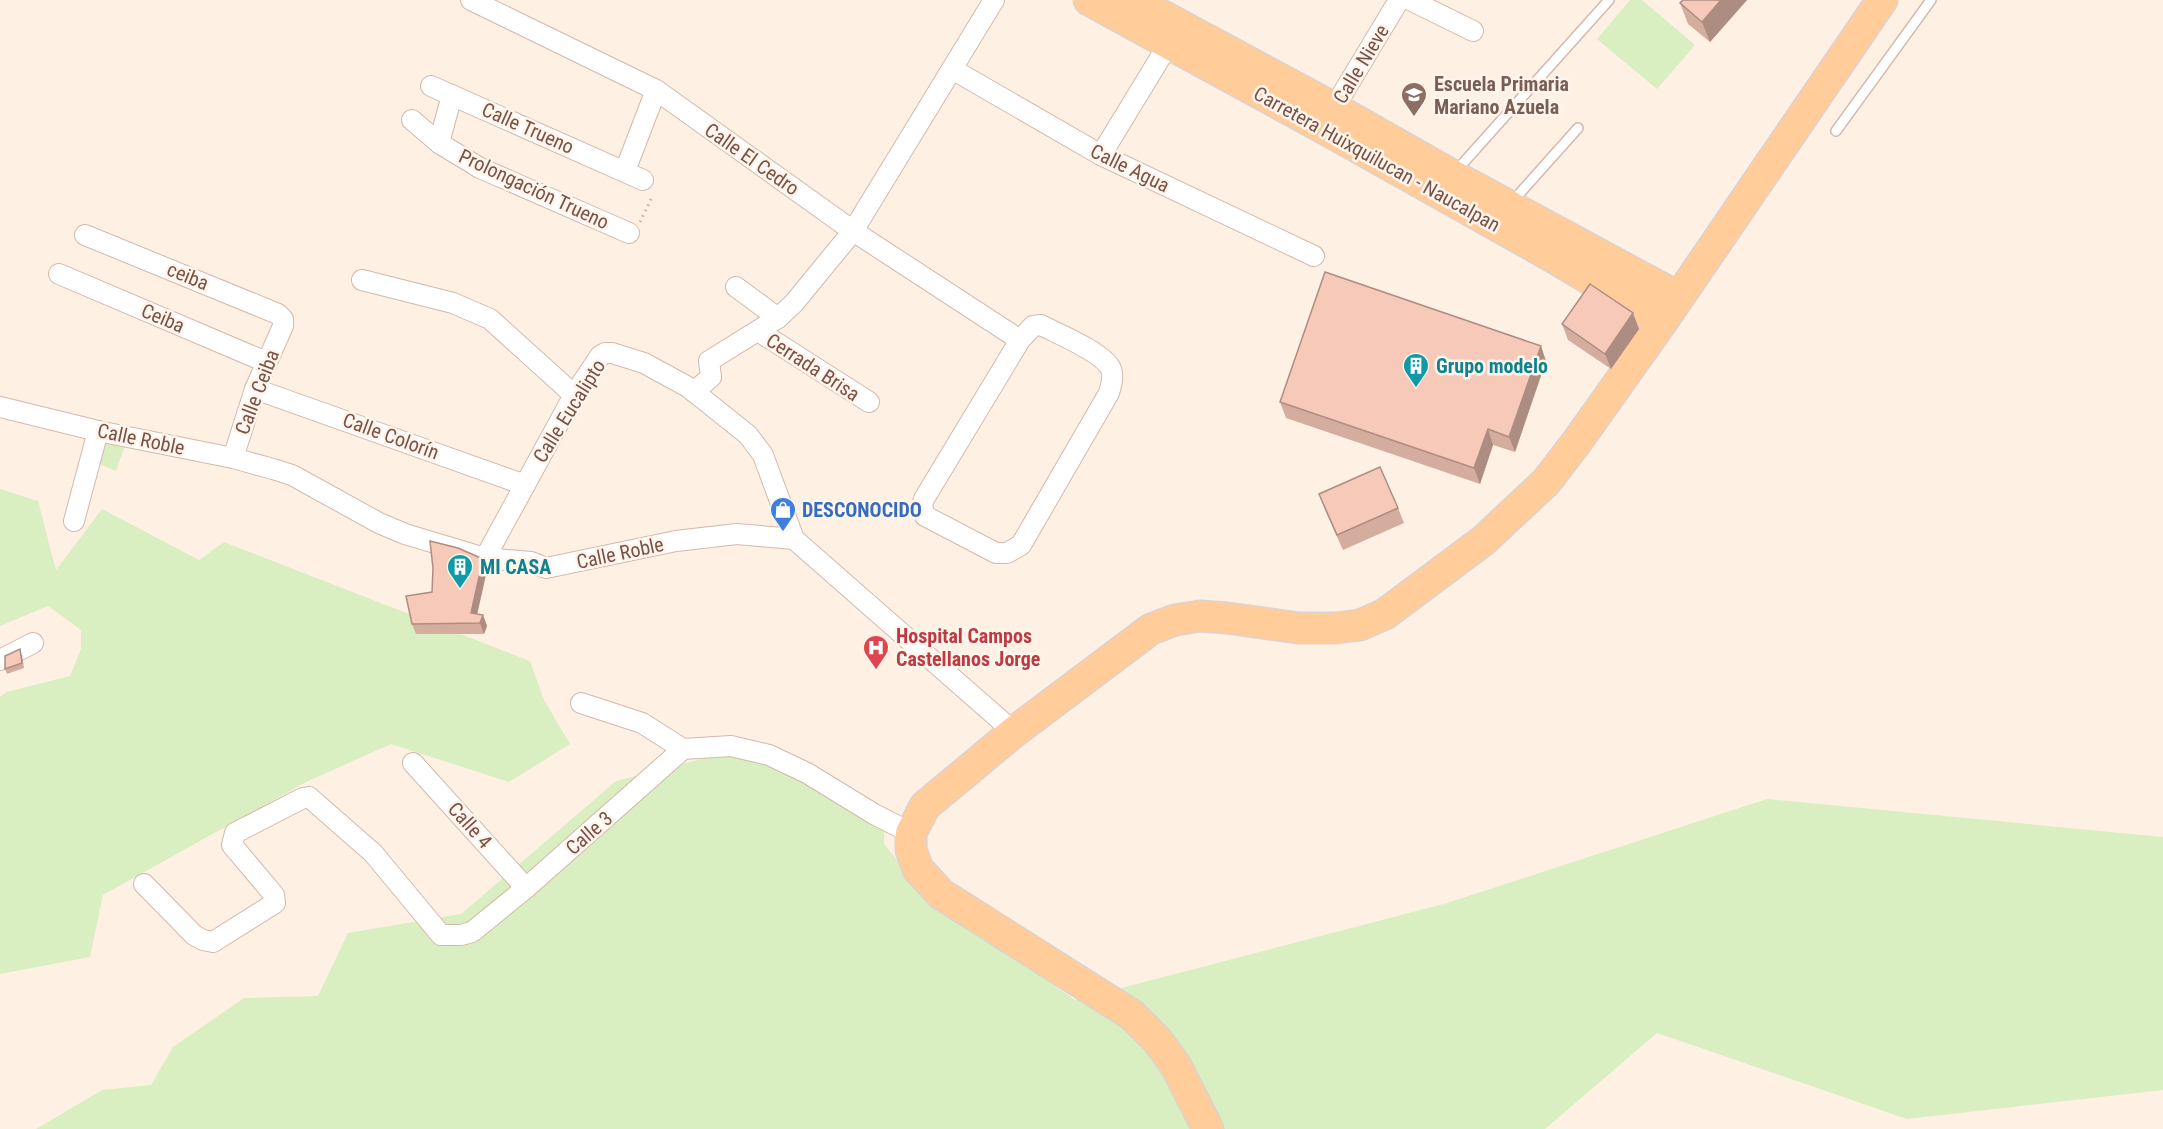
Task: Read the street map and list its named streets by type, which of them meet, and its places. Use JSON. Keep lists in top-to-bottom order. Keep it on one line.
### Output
{"streets":{"main road":["Carretera Huixquilucan - Naucalpan"],"street":["Calle Nieve","Calle Trueno","Calle El Cedro","Calle Agua","Prolongación Trueno","ceiba","Ceiba","Cerrada Brisa","Calle Ceiba","Calle Eucalipto","Calle Colorín","Calle Roble","Calle 4","Calle 3"]},"crossings":[["Calle Nieve","Carretera Huixquilucan - Naucalpan"],["Calle Trueno","Prolongación Trueno"],["ceiba","Calle Ceiba"],["Ceiba","Calle Ceiba"],["Calle Ceiba","Calle Colorín"],["Calle Ceiba","Calle Roble"],["Calle Eucalipto","Calle Colorín"],["Calle Eucalipto","Calle Roble"],["Calle 4","Calle 3"]],"places":{"school or university":["Escuela Primaria Mariano Azuela"],"building":["Grupo modelo","MI CASA"],"shop":["DESCONOCIDO"],"hospital":["Hospital Campos Castellanos Jorge"]}}
